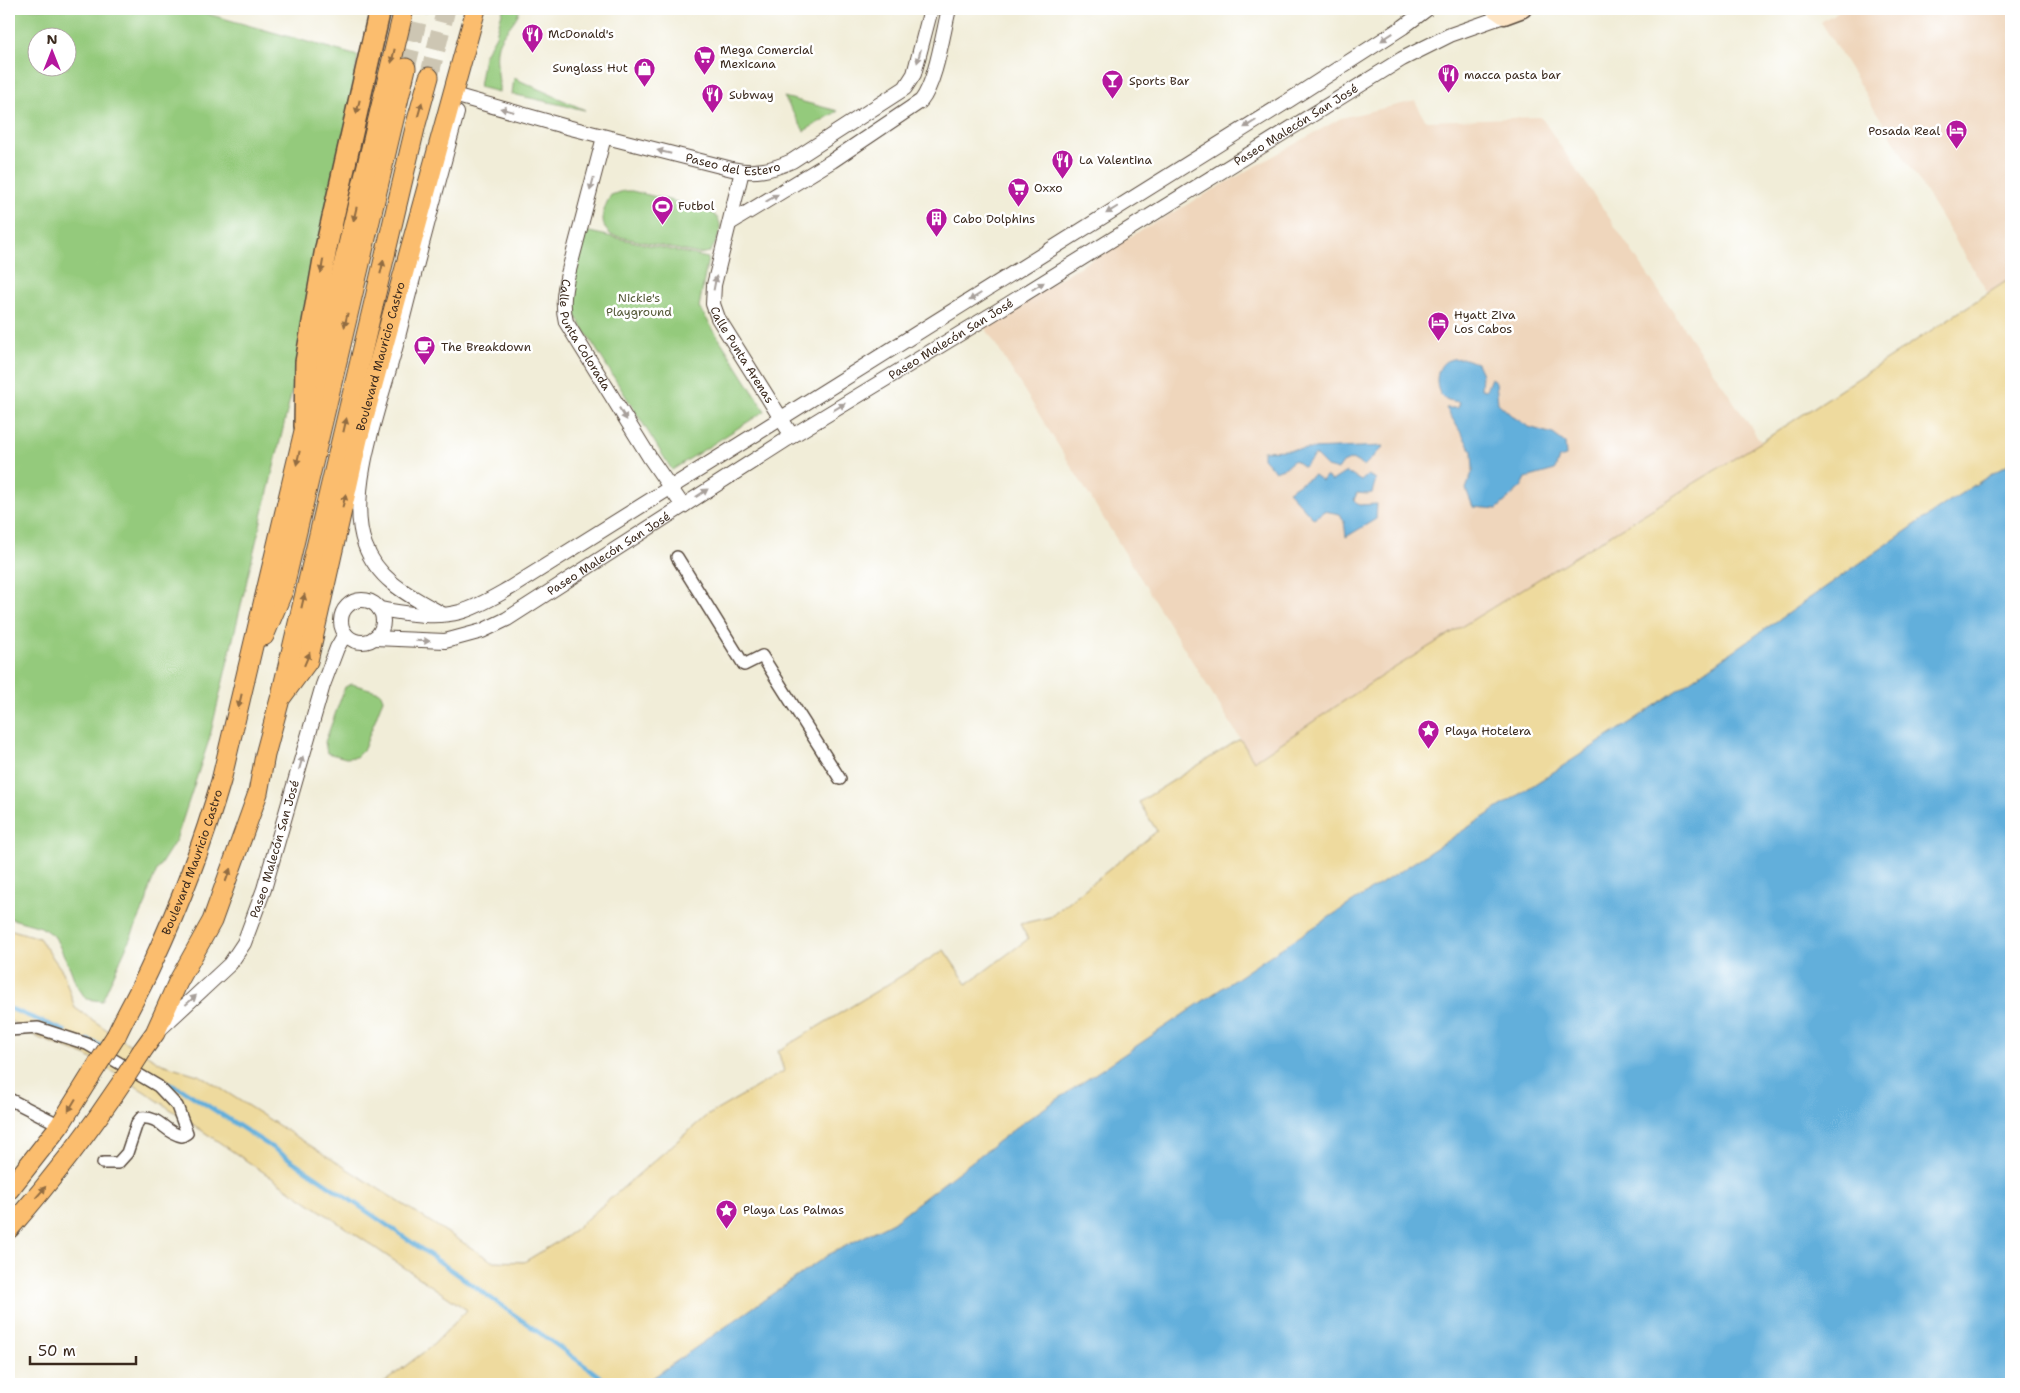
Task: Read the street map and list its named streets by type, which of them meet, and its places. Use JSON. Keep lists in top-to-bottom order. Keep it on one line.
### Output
{"streets":{"highway":["Boulevard Mauricio Castro"],"main road":["Paseo Malecón San José"],"street":["Paseo del Estero","Calle Punta Colorada","Calle Punta Arenas"]},"crossings":[["Paseo Malecón San José","Calle Punta Colorada"],["Paseo Malecón San José","Calle Punta Arenas"],["Paseo Malecón San José","Boulevard Mauricio Castro"],["Paseo del Estero","Calle Punta Colorada"],["Paseo del Estero","Calle Punta Arenas"]],"one_way":["Calle Punta Colorada","Calle Punta Arenas"],"parks":["Nickie's Playground"],"places":{"restaurant":["McDonald's","macca pasta bar","Subway","La Valentina"],"supermarket":["Mega Comercial Mexicana","Oxxo"],"shop":["Sunglass Hut"],"bar":["Sports Bar"],"hotel":["Posada Real","Hyatt Ziva Los Cabos"],"sports":["Futbol"],"building":["Cabo Dolphins"],"cafe":["The Breakdown"],"place":["Playa Hotelera","Playa Las Palmas"]},"scale_bar":"50 m","north":"top"}
